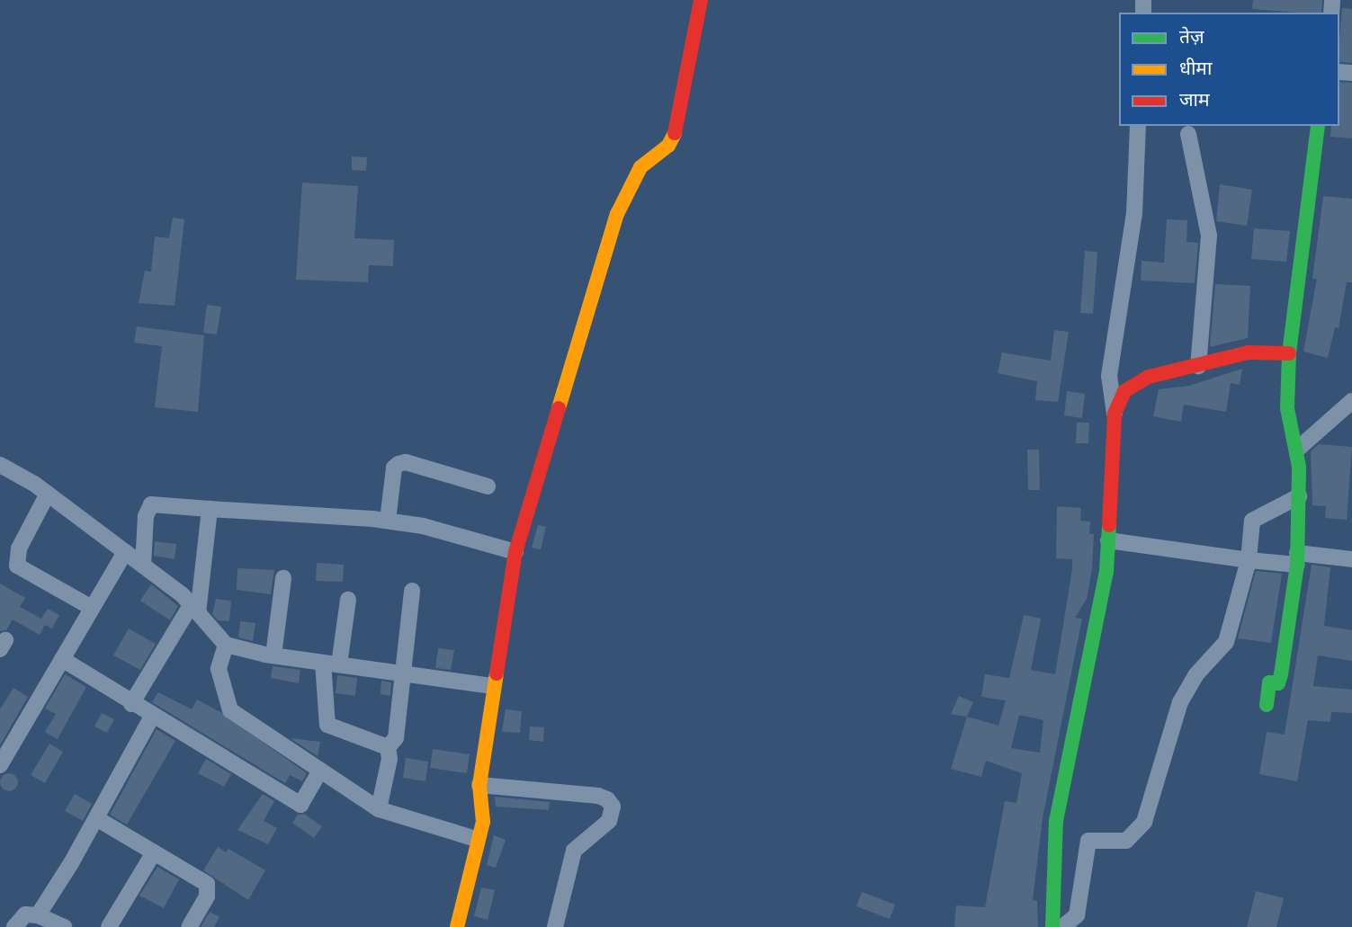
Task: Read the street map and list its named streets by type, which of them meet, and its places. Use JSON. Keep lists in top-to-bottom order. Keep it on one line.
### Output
{"legend":["तेज़","धीमा","जाम"]}
